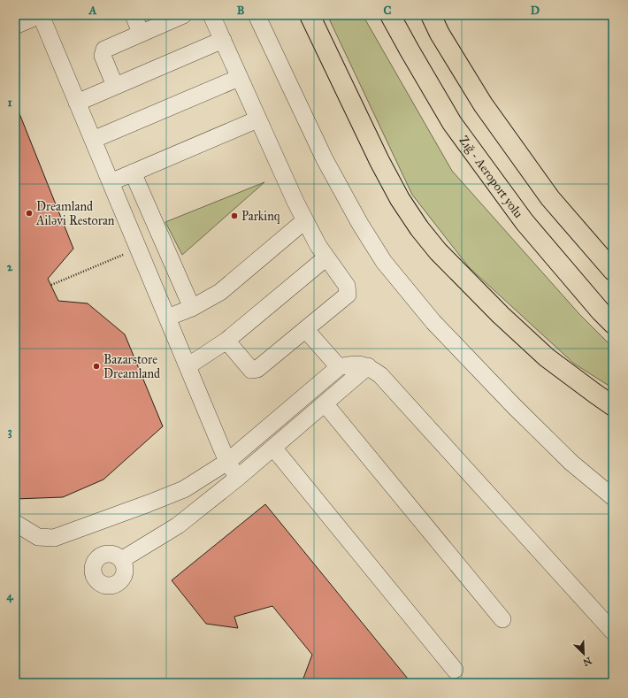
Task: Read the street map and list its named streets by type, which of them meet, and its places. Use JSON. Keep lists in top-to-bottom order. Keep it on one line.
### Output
{"streets":{"main road":["Zığ - Aeroport yolu"]},"places":["Dreamland Ailəvi Restoran","Parkinq","Bazarstore Dreamland"],"north":"bottom right","grid":{"columns":["A","B","C","D"],"rows":["1","2","3","4"]}}
